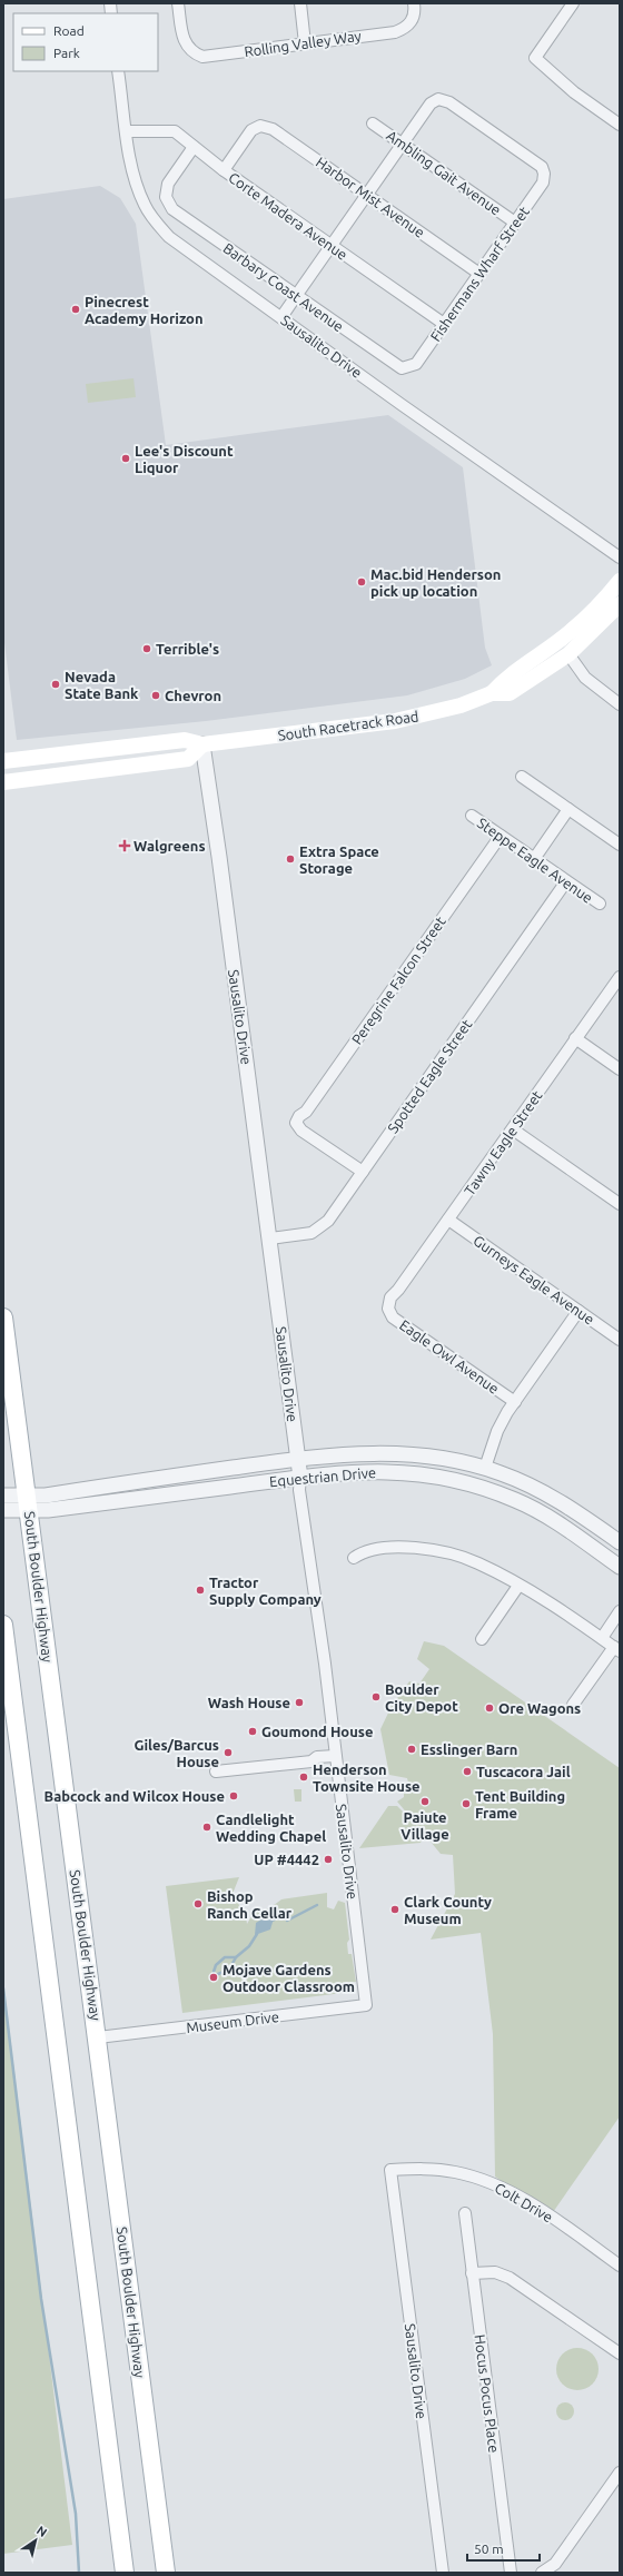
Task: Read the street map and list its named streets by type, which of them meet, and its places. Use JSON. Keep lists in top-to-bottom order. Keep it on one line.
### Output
{"streets":{"main road":["South Racetrack Road","South Boulder Highway"],"street":["Rolling Valley Way","Ambling Gait Avenue","Harbor Mist Avenue","Corte Madera Avenue","Fishermans Wharf Street","Barbary Coast Avenue","Sausalito Drive","Steppe Eagle Avenue","Peregrine Falcon Street","Spotted Eagle Street","Tawny Eagle Street","Gurneys Eagle Avenue","Eagle Owl Avenue","Equestrian Drive","Museum Drive","Colt Drive","Hocus Pocus Place"]},"crossings":[["Ambling Gait Avenue","Fishermans Wharf Street"],["Harbor Mist Avenue","Corte Madera Avenue"],["Harbor Mist Avenue","Fishermans Wharf Street"],["Corte Madera Avenue","Fishermans Wharf Street"],["Corte Madera Avenue","Barbary Coast Avenue"],["Corte Madera Avenue","Sausalito Drive"],["Fishermans Wharf Street","Barbary Coast Avenue"],["Sausalito Drive","South Racetrack Road"],["Sausalito Drive","Spotted Eagle Street"],["Sausalito Drive","Equestrian Drive"],["Sausalito Drive","Museum Drive"],["Sausalito Drive","Colt Drive"],["Steppe Eagle Avenue","Peregrine Falcon Street"],["Steppe Eagle Avenue","Spotted Eagle Street"],["Peregrine Falcon Street","Spotted Eagle Street"],["Tawny Eagle Street","Gurneys Eagle Avenue"],["Tawny Eagle Street","Eagle Owl Avenue"],["Equestrian Drive","South Boulder Highway"],["South Boulder Highway","Museum Drive"]],"places":{"other":["Pinecrest Academy Horizon","Lee's Discount Liquor","Mac.bid Henderson pick up location","Terrible's","Nevada State Bank","Chevron","Extra Space Storage","Tractor Supply Company","Boulder City Depot","Wash House","Ore Wagons","Goumond House","Esslinger Barn","Giles/Barcus House","Tuscacora Jail","Henderson Townsite House","Babcock and Wilcox House","Paiute Village","Tent Building Frame","Candlelight Wedding Chapel","UP #4442","Bishop Ranch Cellar","Clark County Museum","Mojave Gardens Outdoor Classroom"],"health":["Walgreens"]},"legend":["Road","Park"],"scale_bar":"50 m","north":"top right"}
